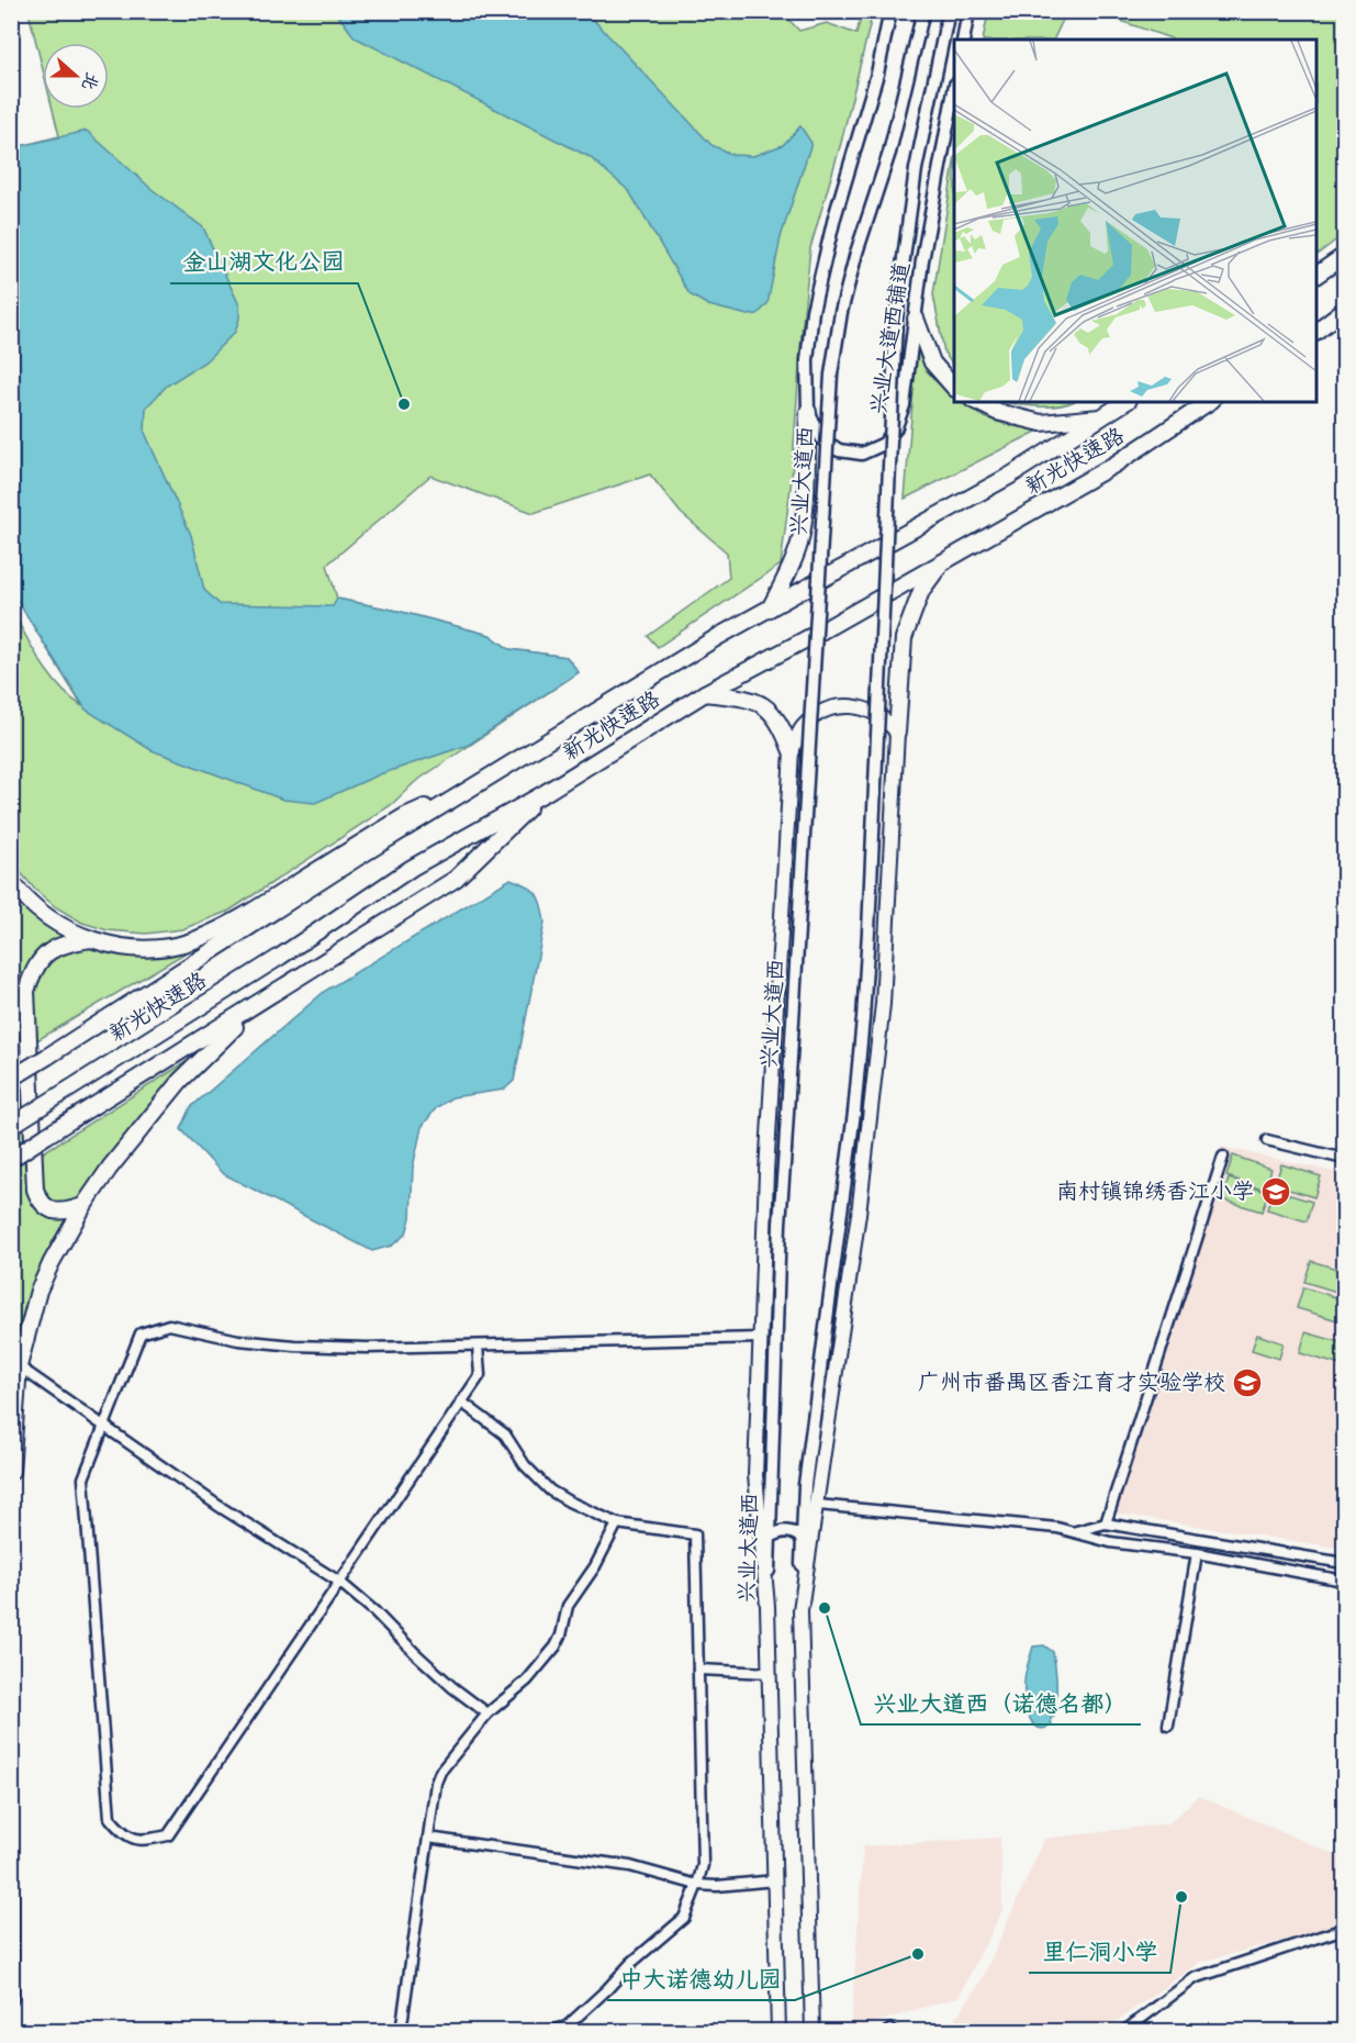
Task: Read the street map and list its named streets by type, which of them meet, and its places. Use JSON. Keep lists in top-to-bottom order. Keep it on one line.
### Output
{"streets":{"highway":["新光快速路"],"main road":["兴业大道西"],"street":["兴业大道西铺道"]},"places":{"other":["金山湖文化公园","兴业大道西（诺德名都）","里仁洞小学","中大诺德幼儿园"],"school or university":["南村镇锦绣香江小学","广州市番禺区香江育才实验学校"]},"north":"right"}
